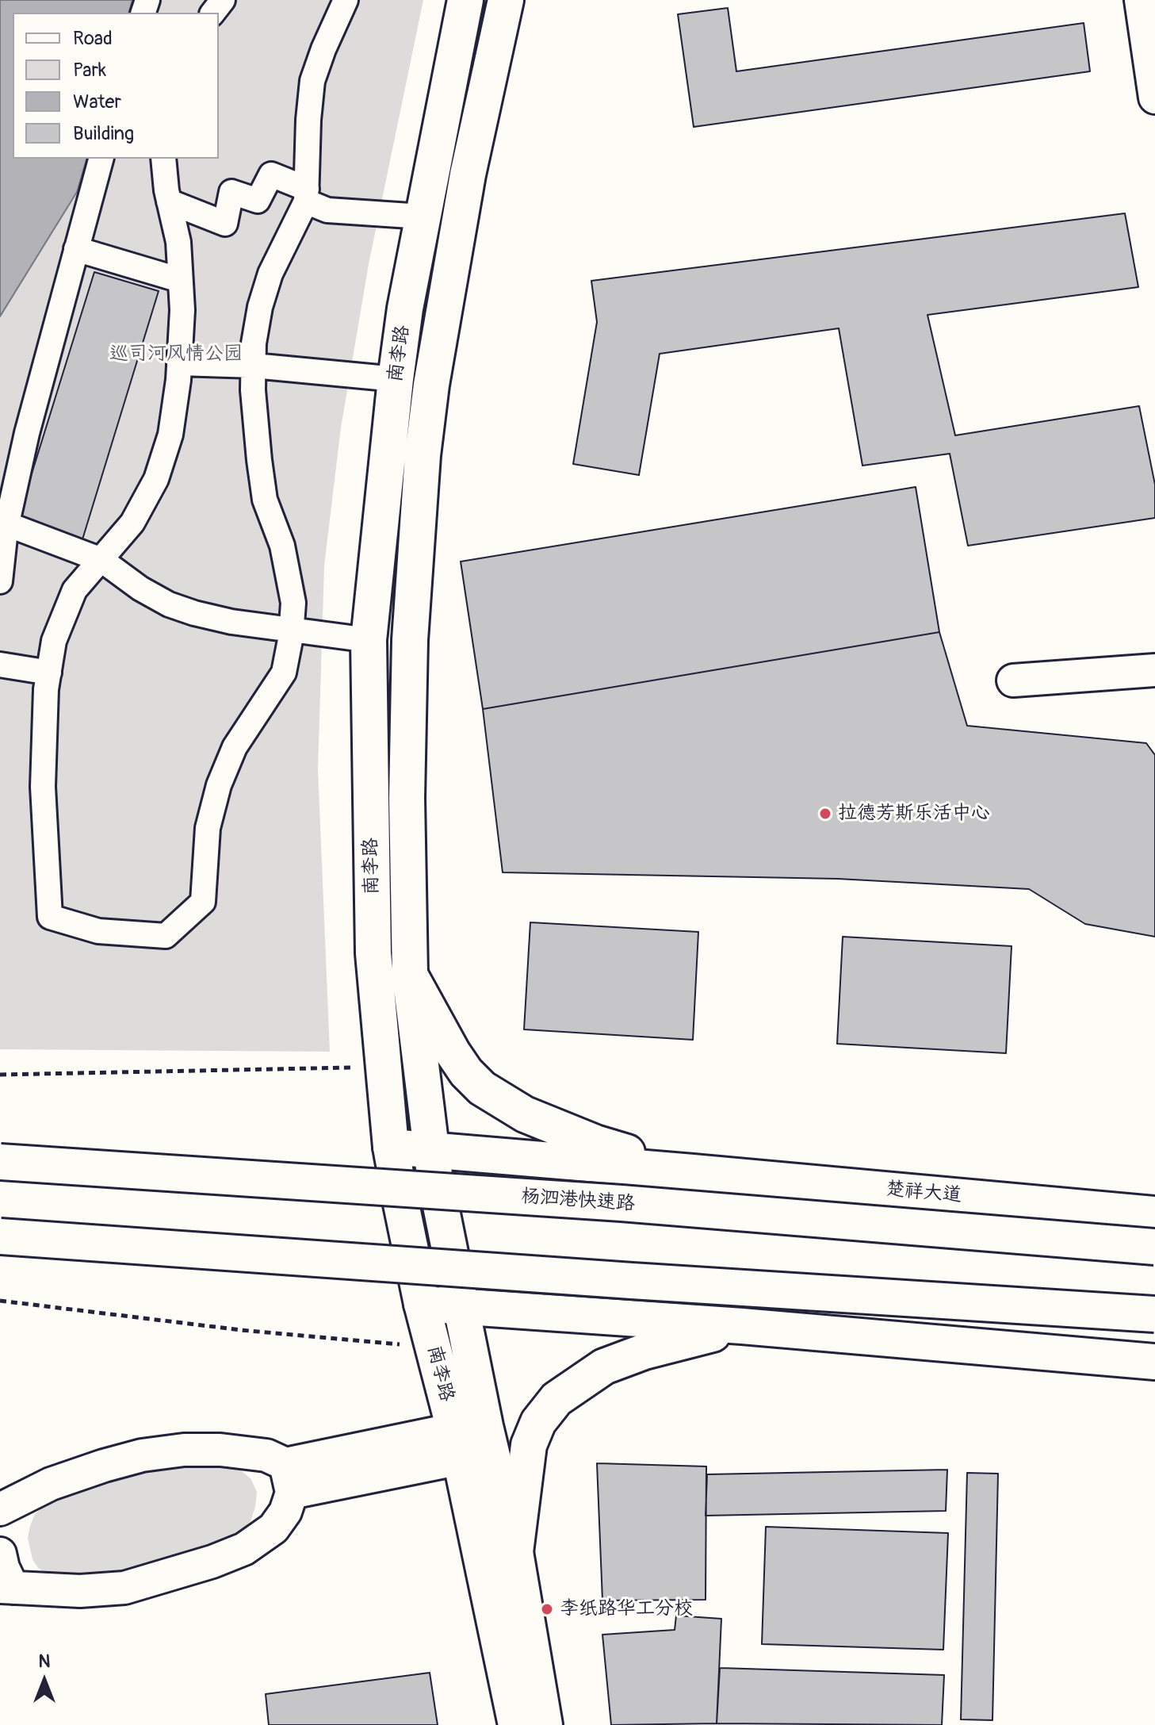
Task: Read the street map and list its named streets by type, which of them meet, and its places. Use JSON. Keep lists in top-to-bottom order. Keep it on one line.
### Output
{"streets":{"main road":["南李路","楚祥大道","杨泗港快速路"]},"parks":["巡司河风情公园"],"places":["拉德芳斯乐活中心","李纸路华工分校"],"legend":["Road","Park","Water","Building"],"north":"top"}
